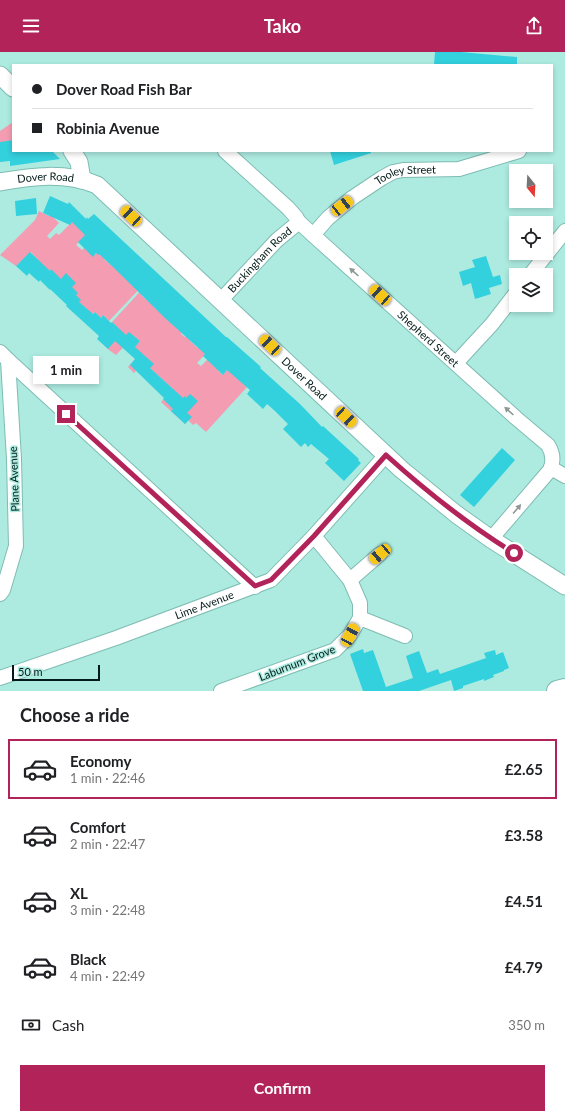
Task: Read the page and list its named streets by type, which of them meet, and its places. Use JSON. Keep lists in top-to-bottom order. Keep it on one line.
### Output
{"streets":{"street":["Tooley Street","Dover Road","Buckingham Road","Shepherd Street","Plane Avenue","Lime Avenue","Laburnum Grove"]},"crossings":[["Tooley Street","Shepherd Street"],["Dover Road","Buckingham Road"],["Dover Road","Lime Avenue"],["Buckingham Road","Shepherd Street"]],"one_way":["Shepherd Street"],"scale_bar":"50 m","north":"bottom","page":{"header":"Tako","banner":["Dover Road Fish Bar","Robinia Avenue"],"bubble":"1 min","scale":"50 m","heading":"Choose a ride","list":[{"name":"Economy","note":"1 min · 22:46","value":"£2.65"},{"name":"Comfort","note":"2 min · 22:47","value":"£3.58"},{"name":"XL","note":"3 min · 22:48","value":"£4.51"},{"name":"Black","note":"4 min · 22:49","value":"£4.79"}],"pay":["Cash","350 m"],"buttons":"Confirm"}}
